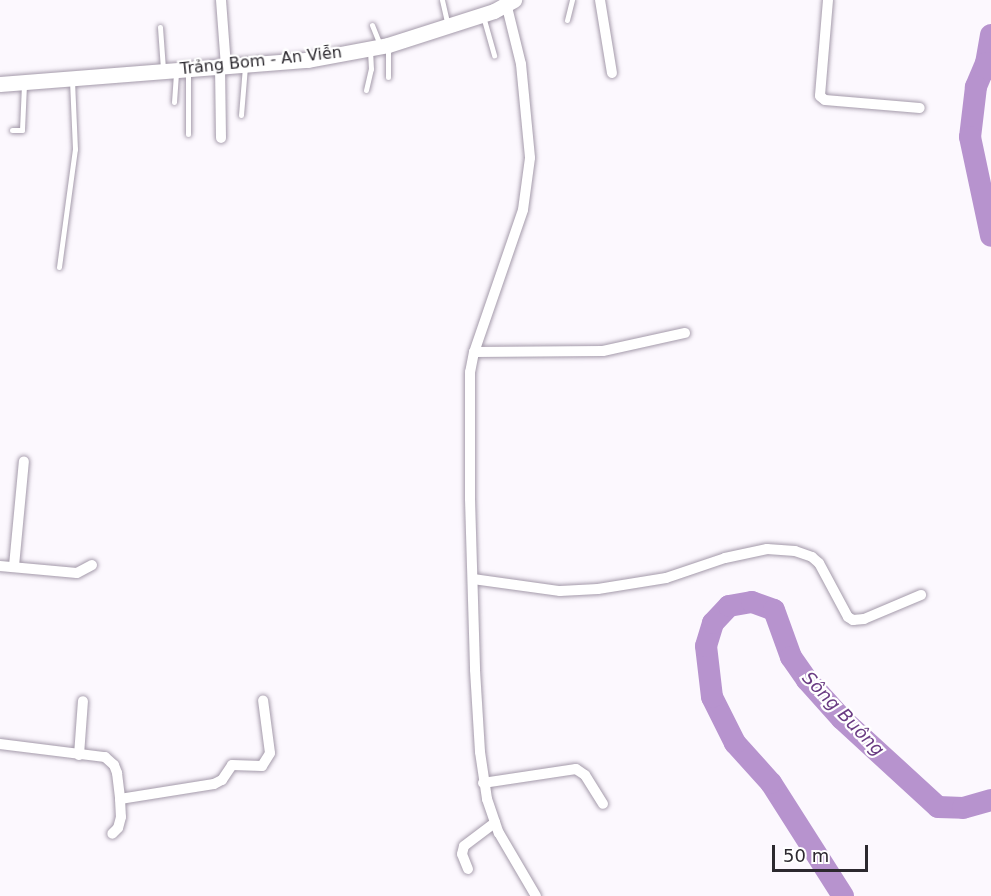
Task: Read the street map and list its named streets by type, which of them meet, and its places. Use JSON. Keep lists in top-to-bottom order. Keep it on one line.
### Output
{"streets":{"main road":["Trảng Bom - An Viễn"]},"water":["Sông Buông"],"scale_bar":"50 m"}
